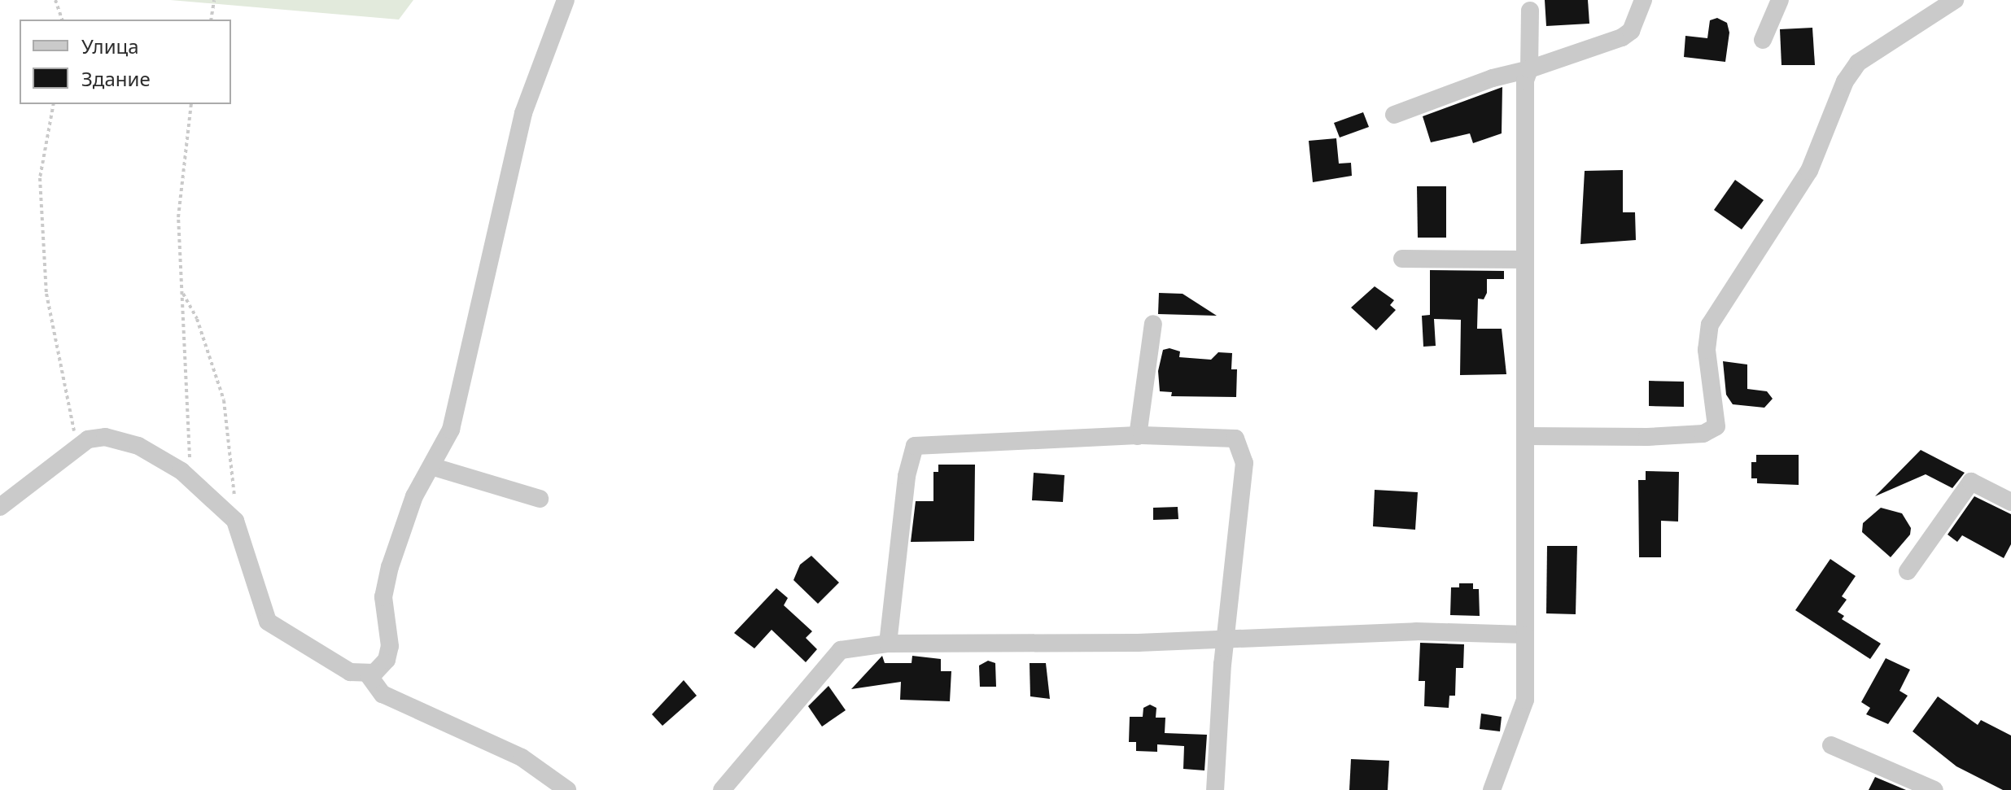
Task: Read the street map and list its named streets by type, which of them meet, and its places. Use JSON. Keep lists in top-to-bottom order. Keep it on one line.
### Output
{"legend":["Улица","Здание"]}
